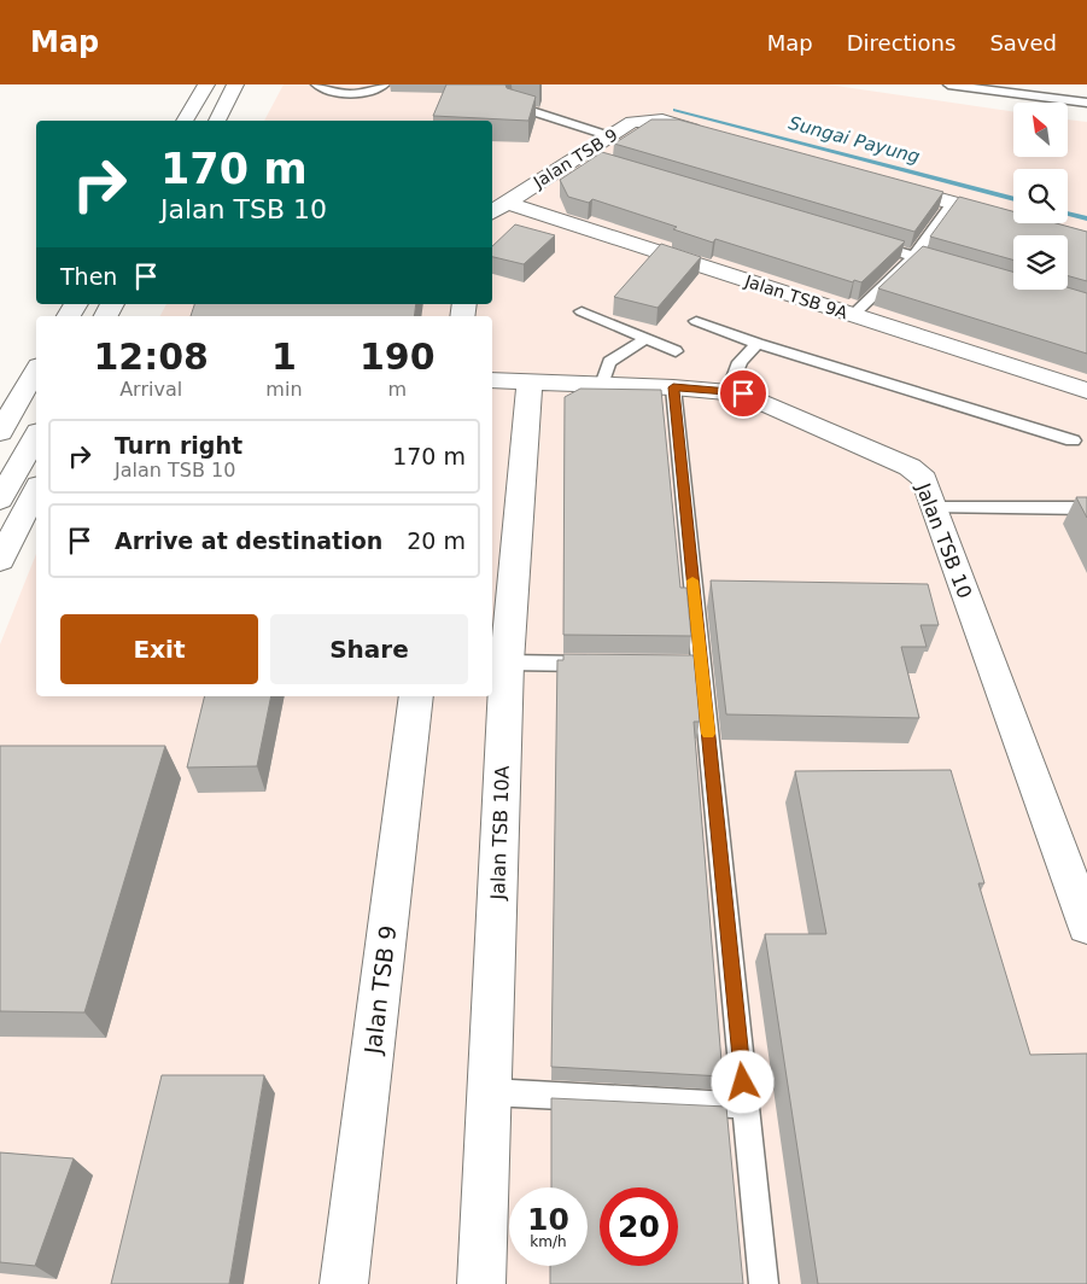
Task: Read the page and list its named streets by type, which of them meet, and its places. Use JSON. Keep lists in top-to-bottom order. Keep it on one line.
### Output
{"streets":{"main road":["Jalan TSB 9","Jalan TSB 9A","Jalan TSB 10","Jalan TSB 10A"]},"crossings":[["Jalan TSB 9","Jalan TSB 9A"],["Jalan TSB 10","Jalan TSB 10A"]],"water":["Sungai Payung"],"north":"top left","page":{"header":"Map","nav":["Map","Directions","Saved"],"turn":["170 m","Jalan TSB 10"],"then":"Then","eta":["12:08","Arrival","1","min","190","m"],"list":[{"name":"Turn right","note":"Jalan TSB 10","value":"170 m"},{"name":"Arrive at destination","value":"20 m"}],"buttons":["Exit","Share"],"speed":"10 km/h","limit":"20"}}
